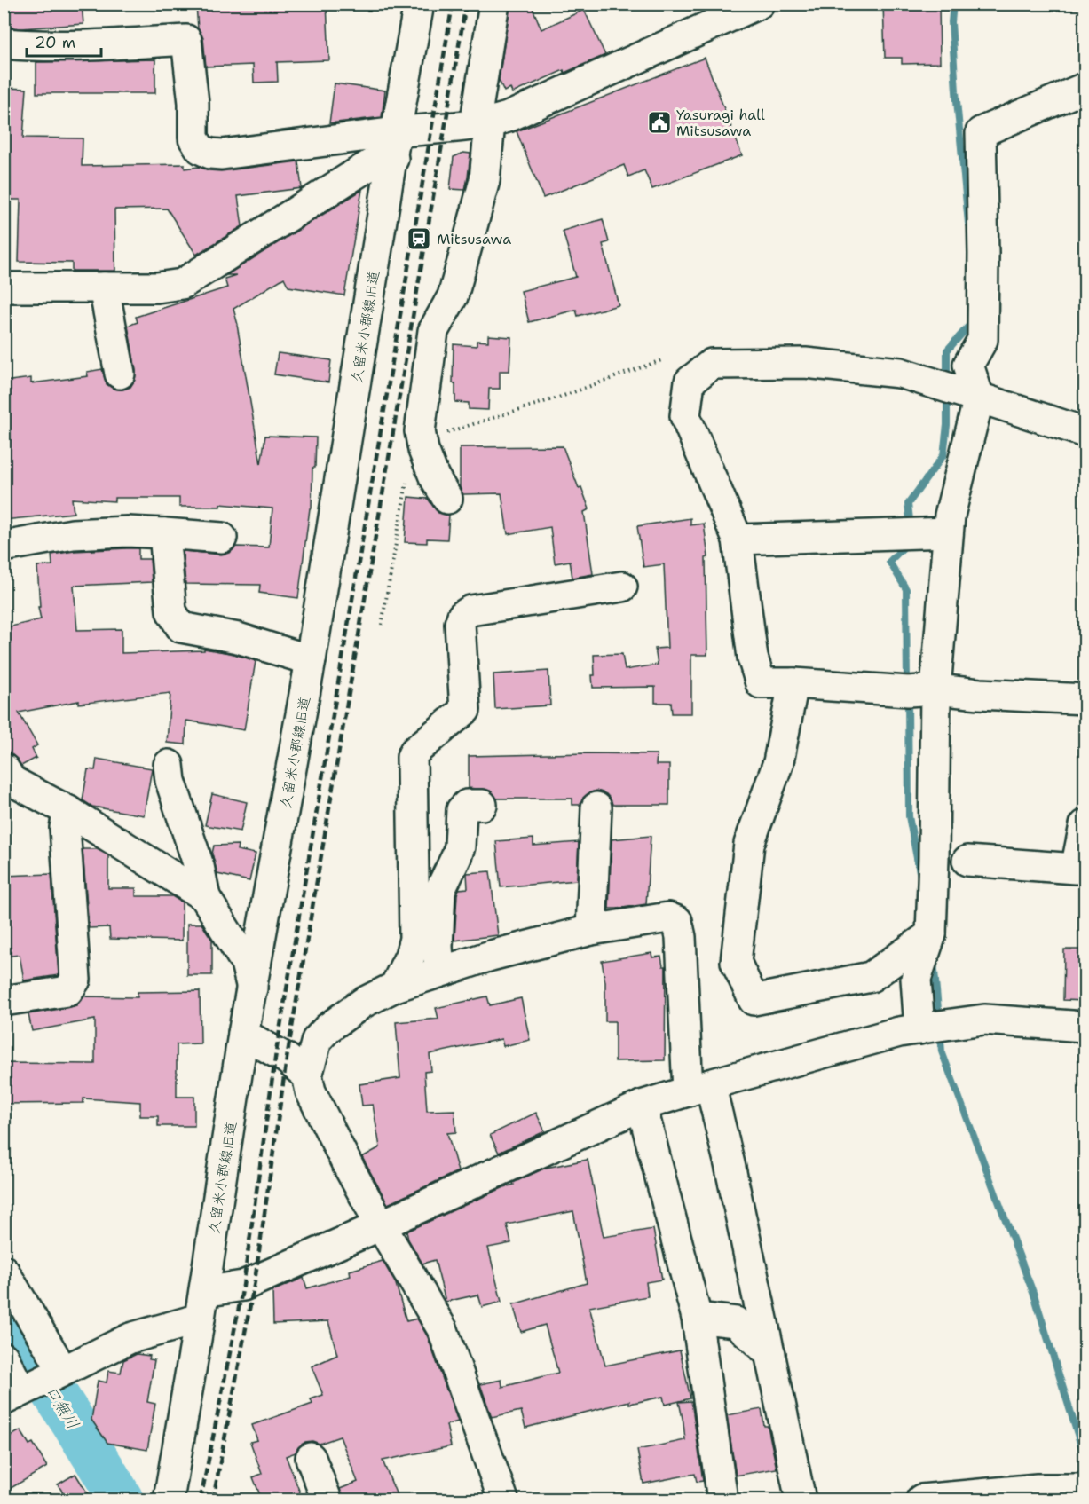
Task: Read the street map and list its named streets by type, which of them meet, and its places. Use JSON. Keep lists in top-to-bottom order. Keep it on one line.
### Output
{"streets":{"street":["久留米小郡線旧道"]},"water":["口無川"],"places":{"public building":["Yasuragi hall Mitsusawa"],"station":["Mitsusawa"]},"scale_bar":"20 m"}
